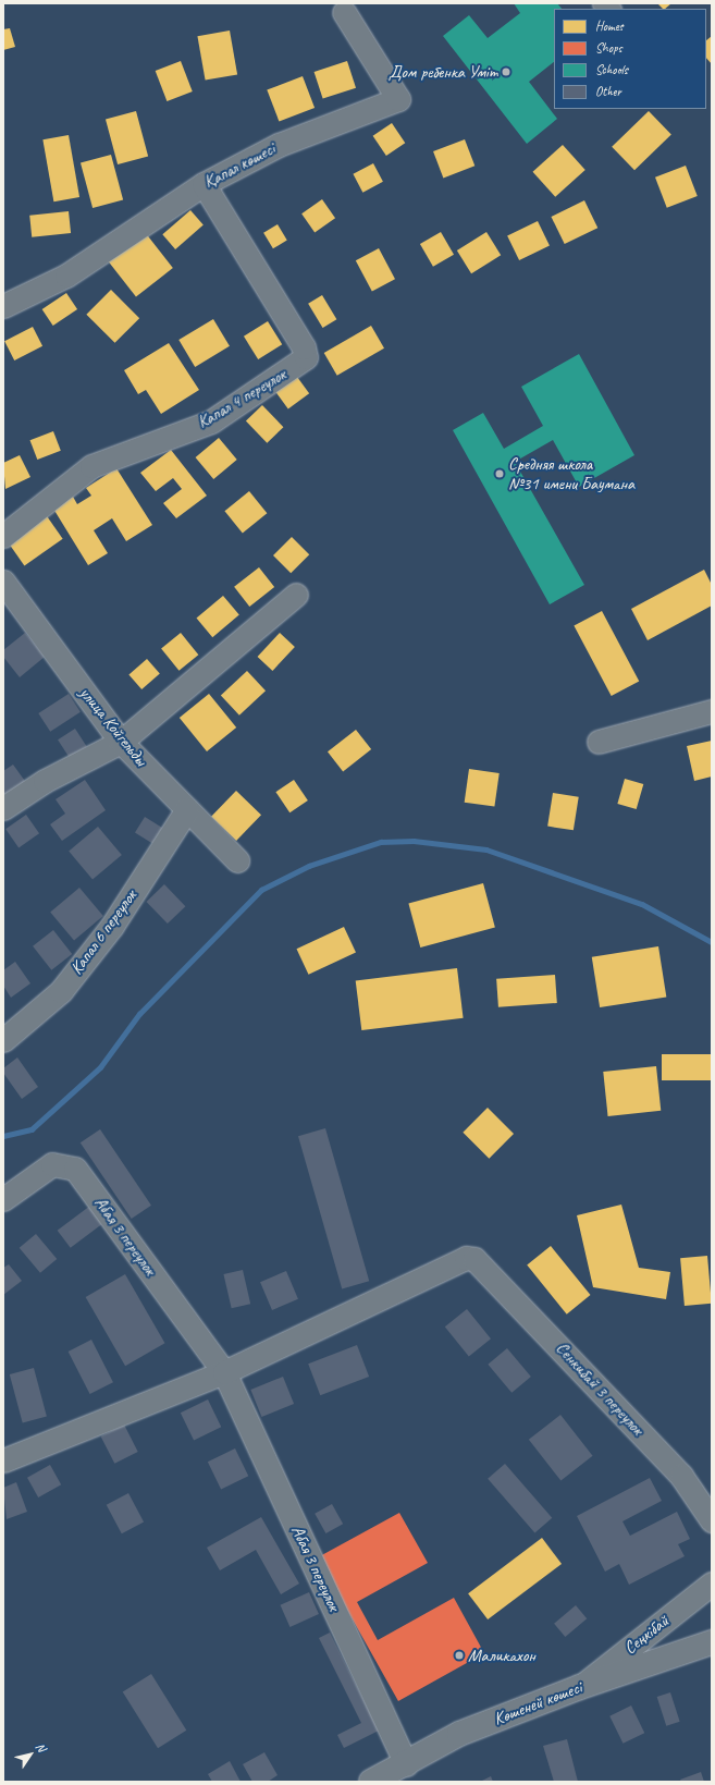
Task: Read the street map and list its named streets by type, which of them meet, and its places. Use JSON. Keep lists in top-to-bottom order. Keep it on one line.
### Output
{"streets":{"main road":["Көшеней көшесі"],"street":["Қапал көшесі","Капал 4 переулок","улица Койгельды","Капал 6 переулок","Абая 3 переулок","Сенкибай 3 переулок","Сеңкібай"]},"crossings":[["Қапал көшесі","Капал 4 переулок"],["улица Койгельды","Капал 6 переулок"],["Абая 3 переулок","Сенкибай 3 переулок"],["Абая 3 переулок","Көшеней көшесі"],["Сеңкібай","Көшеней көшесі"]],"places":["Дом ребенка Умiт","Средняя школа №31 имени Баумана","Маликахон"],"legend":["Homes","Shops","Schools","Other"],"north":"top right"}
